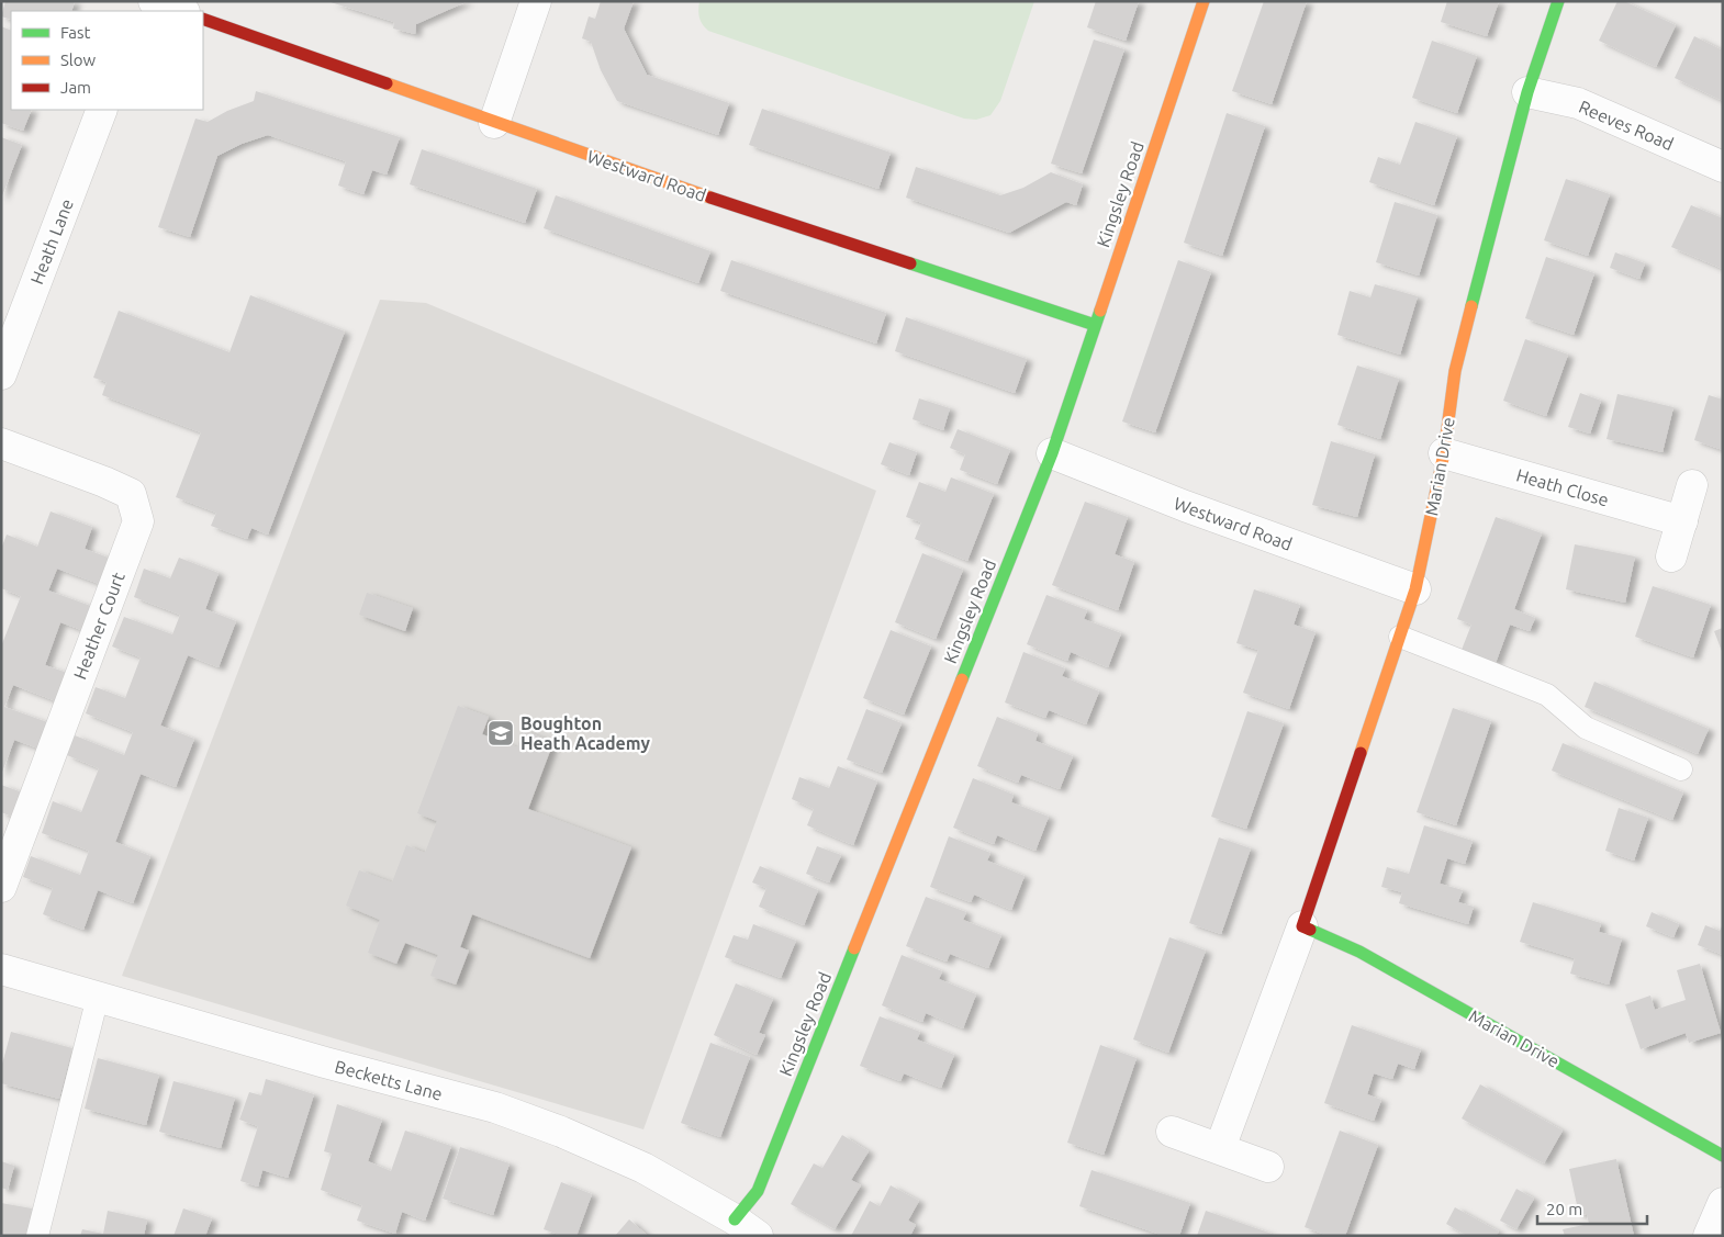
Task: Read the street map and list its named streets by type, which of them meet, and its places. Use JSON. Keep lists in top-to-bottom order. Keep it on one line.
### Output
{"streets":{"street":["Reeves Road","Westward Road","Kingsley Road","Heath Lane","Marian Drive","Heath Close","Heather Court","Becketts Lane"]},"crossings":[["Reeves Road","Marian Drive"],["Westward Road","Kingsley Road"],["Westward Road","Marian Drive"],["Kingsley Road","Becketts Lane"],["Marian Drive","Heath Close"]],"places":{"school or university":["Boughton Heath Academy"]},"legend":["Fast","Slow","Jam"],"scale_bar":"20 m"}
